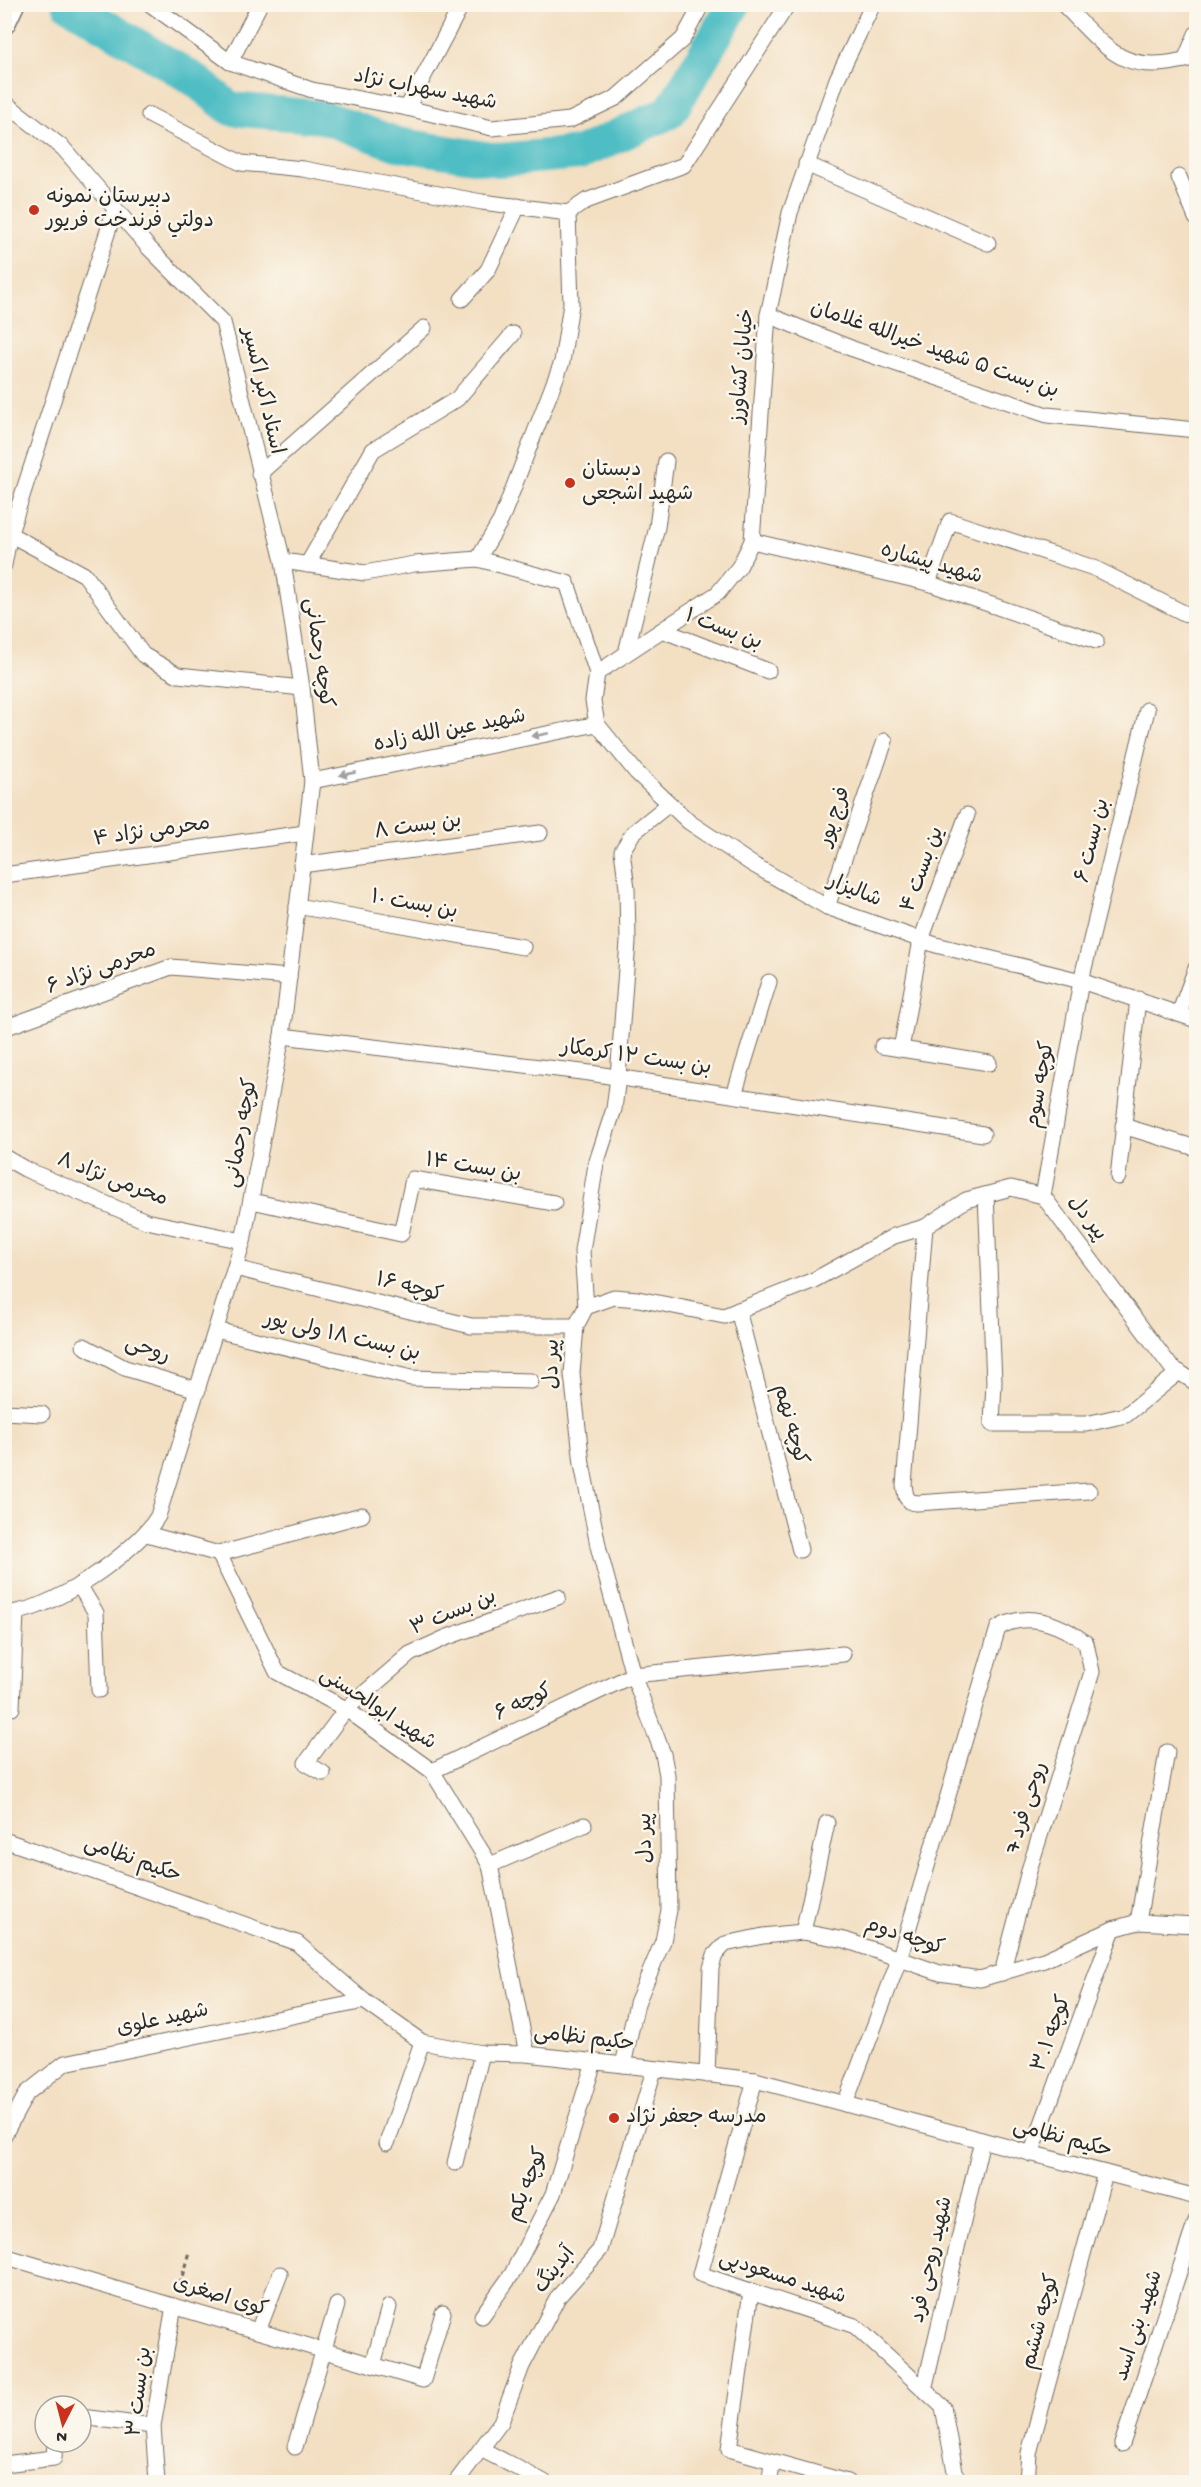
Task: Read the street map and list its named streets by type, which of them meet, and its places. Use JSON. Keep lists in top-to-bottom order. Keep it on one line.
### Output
{"streets":{"street":["شهید سهراب نژاد","بن بست ۵ شهید خیرالله غلامان","خیابان کشاورز","استاد اکبر اکسیر","شهید پیشاره","بن بست ۱","کوچه رحمانی","شهید عین الله زاده","فرج پور","بن بست ۸","محرمی نژاد ۴","بن بست ۶","ین بست ۴","شالیزار","بن بست ۱۰","محرمی نژاد ۶","بن بست ۱۲ کرمکار","کوچه سوم","بن بست ۱۴","محرمی نژاد ۸","پیر دل","کوچه ۱۶","بن بست ۱۸ ولی پور","روحی","کوچه نهم","بن بست ۳","کوچه ۶","شهید ابوالحسنی","روحی فرد 7","حکیم نظامی","کوچه دوم","شهید علوی","کوچه ۳.۱","کوچه یکم","شهید روحی فرد","آبدینگ","شهید مسعودپی","کوی اصغری","کوچه ششم","شهید بنی اسد"]},"crossings":[["بن بست ۵ شهید خیرالله غلامان","خیابان کشاورز"],["خیابان کشاورز","شهید پیشاره"],["خیابان کشاورز","بن بست ۱"],["استاد اکبر اکسیر","کوچه رحمانی"],["کوچه رحمانی","شهید عین الله زاده"],["کوچه رحمانی","بن بست ۸"],["کوچه رحمانی","محرمی نژاد ۴"],["کوچه رحمانی","بن بست ۱۰"],["کوچه رحمانی","محرمی نژاد ۶"],["کوچه رحمانی","بن بست ۱۲ کرمکار"],["کوچه رحمانی","بن بست ۱۴"],["کوچه رحمانی","محرمی نژاد ۸"],["کوچه رحمانی","کوچه ۱۶"],["کوچه رحمانی","بن بست ۱۸ ولی پور"],["کوچه رحمانی","روحی"],["شهید عین الله زاده","شالیزار"],["فرج پور","شالیزار"],["بن بست ۶","شالیزار"],["بن بست ۶","کوچه سوم"],["ین بست ۴","شالیزار"],["شالیزار","کوچه سوم"],["کوچه سوم","پیر دل"],["پیر دل","کوچه ۱۶"],["پیر دل","کوچه نهم"],["پیر دل","کوچه ۶"],["پیر دل","حکیم نظامی"],["بن بست ۳","شهید ابوالحسنی"],["بن بست ۳","کوی اصغری"],["کوچه ۶","شهید ابوالحسنی"],["شهید ابوالحسنی","حکیم نظامی"],["روحی فرد 7","کوچه دوم"],["حکیم نظامی","کوچه دوم"],["حکیم نظامی","شهید علوی"],["حکیم نظامی","کوچه ۳.۱"],["حکیم نظامی","کوچه یکم"],["حکیم نظامی","شهید روحی فرد"],["حکیم نظامی","آبدینگ"],["حکیم نظامی","شهید مسعودپی"],["حکیم نظامی","کوچه ششم"],["کوچه دوم","کوچه ۳.۱"],["شهید روحی فرد","شهید مسعودپی"]],"one_way":["شهید عین الله زاده"],"places":["دبیرستان نمونه دولتي فرندخت فريور","دبستان شهید اشجعی","مدرسه جعفر نژاد"],"north":"bottom"}
